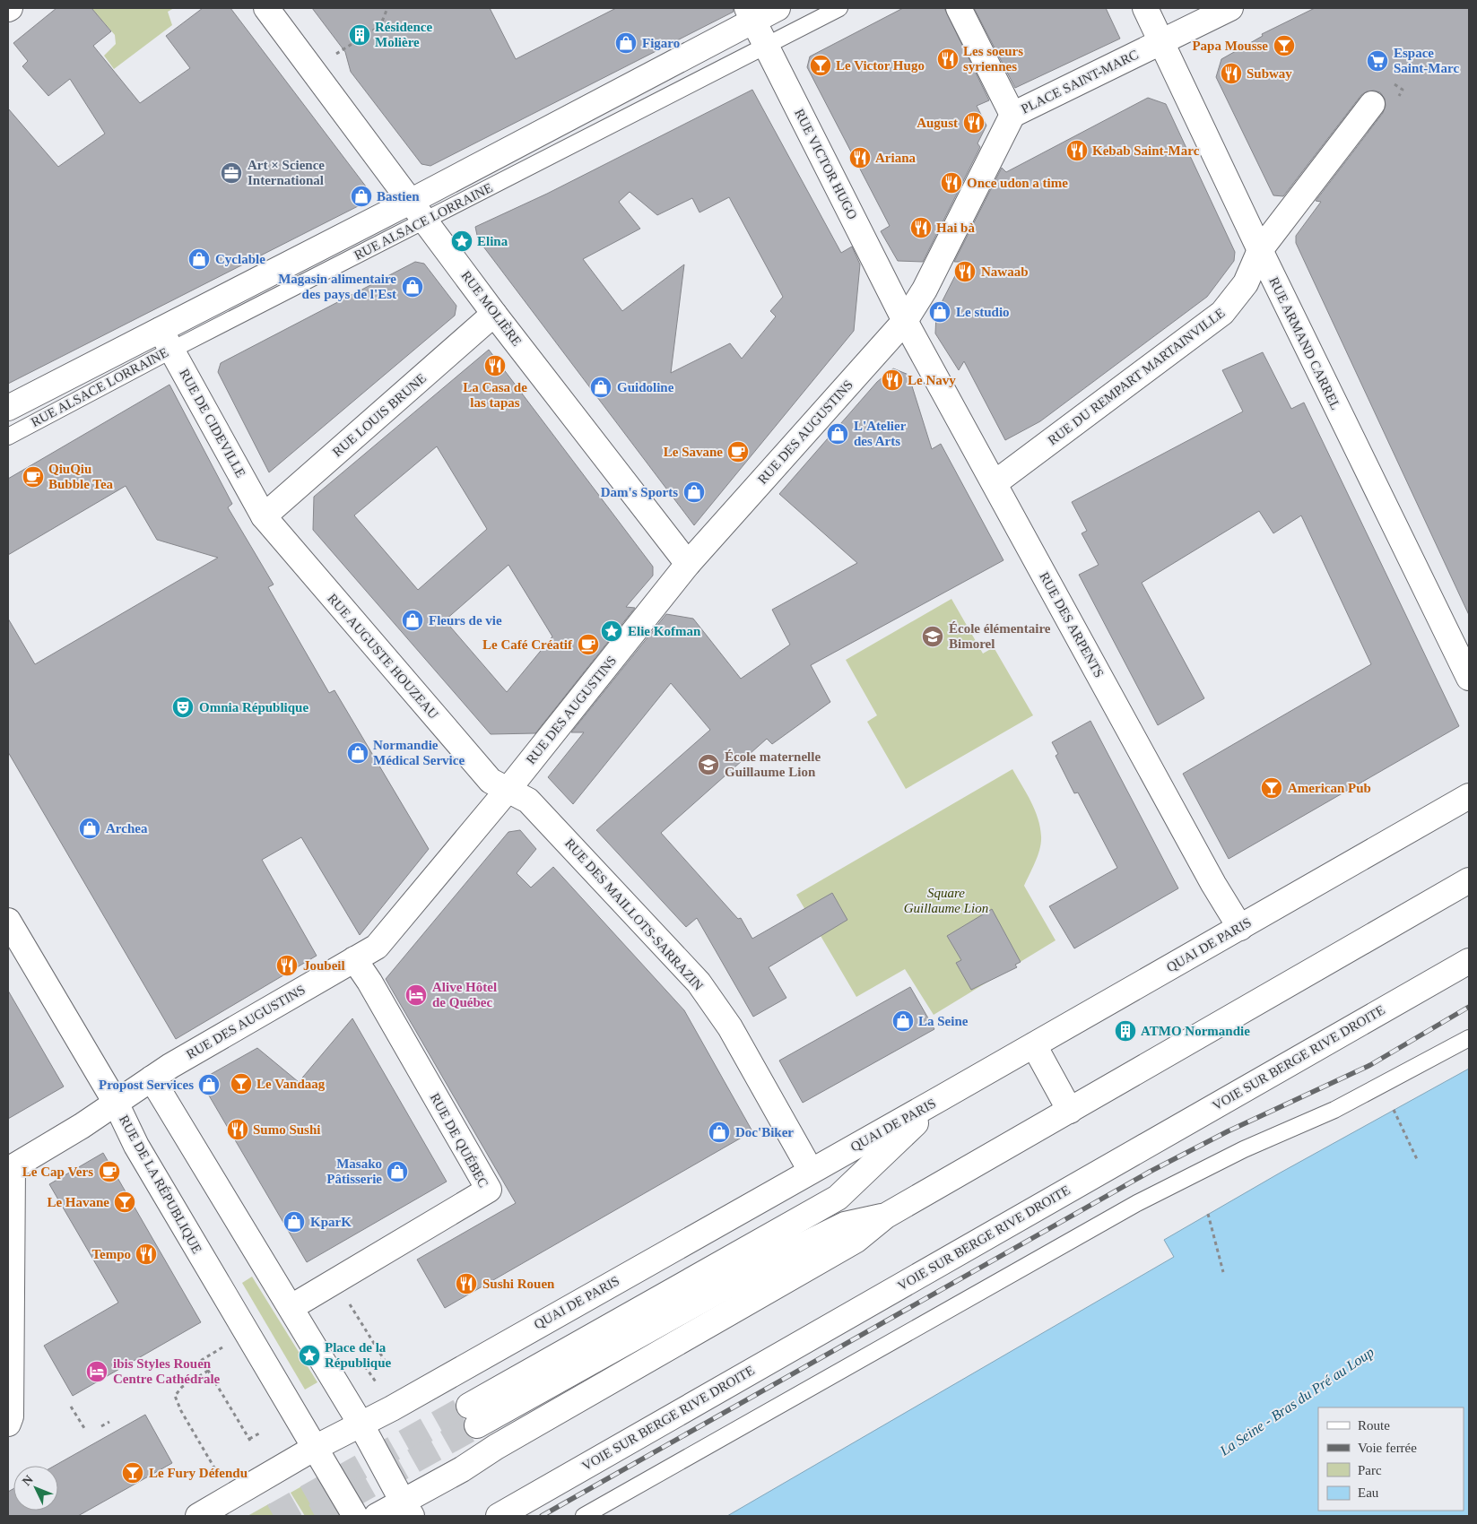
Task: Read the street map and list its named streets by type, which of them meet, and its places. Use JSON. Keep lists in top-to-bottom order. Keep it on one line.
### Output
{"streets":{"street":["PLACE SAINT-MARC","RUE VICTOR HUGO","RUE ALSACE LORRAINE","RUE MOLIÈRE","RUE ARMAND CARREL","RUE DU REMPART MARTAINVILLE","RUE LOUIS BRUNE","RUE DE CIDEVILLE","RUE DES AUGUSTINS","RUE DES ARPENTS","RUE AUGUSTE HOUZEAU","RUE DES MAILLOTS-SARRAZIN","QUAI DE PARIS","VOIE SUR BERGE RIVE DROITE","RUE DE QUÉBEC","RUE DE LA RÉPUBLIQUE"]},"crossings":[["PLACE SAINT-MARC","RUE ARMAND CARREL"],["PLACE SAINT-MARC","RUE DES AUGUSTINS"],["RUE VICTOR HUGO","RUE ALSACE LORRAINE"],["RUE VICTOR HUGO","RUE DES AUGUSTINS"],["RUE VICTOR HUGO","RUE DES ARPENTS"],["RUE ALSACE LORRAINE","RUE MOLIÈRE"],["RUE ALSACE LORRAINE","RUE DE CIDEVILLE"],["RUE MOLIÈRE","RUE LOUIS BRUNE"],["RUE MOLIÈRE","RUE DES AUGUSTINS"],["RUE ARMAND CARREL","RUE DU REMPART MARTAINVILLE"],["RUE DU REMPART MARTAINVILLE","RUE DES ARPENTS"],["RUE LOUIS BRUNE","RUE DE CIDEVILLE"],["RUE LOUIS BRUNE","RUE AUGUSTE HOUZEAU"],["RUE DE CIDEVILLE","RUE AUGUSTE HOUZEAU"],["RUE DES AUGUSTINS","RUE DES ARPENTS"],["RUE DES AUGUSTINS","RUE AUGUSTE HOUZEAU"],["RUE DES AUGUSTINS","RUE DES MAILLOTS-SARRAZIN"],["RUE DES AUGUSTINS","RUE DE QUÉBEC"],["RUE DES AUGUSTINS","RUE DE LA RÉPUBLIQUE"],["RUE DES ARPENTS","QUAI DE PARIS"],["RUE AUGUSTE HOUZEAU","RUE DES MAILLOTS-SARRAZIN"],["RUE DES MAILLOTS-SARRAZIN","QUAI DE PARIS"],["QUAI DE PARIS","RUE DE LA RÉPUBLIQUE"]],"water":["La Seine - Bras du Pré au Loup"],"parks":["Square Guillaume Lion"],"places":{"building":["Résidence Molière","ATMO Normandie"],"shop":["Figaro","Bastien","Cyclable","Magasin alimentaire des pays de l'Est","Le studio","Guidoline","L'Atelier des Arts","Dam's Sports","Fleurs de vie","Normandie Médical Service","Archea","La Seine","Propost Services","Doc'Biker","Masako Pâtisserie","KparK"],"bar":["Papa Mousse","Le Victor Hugo","American Pub","Le Vandaag","Le Havane","Le Fury Défendu"],"restaurant":["Les soeurs syriennes","Subway","August","Kebab Saint-Marc","Ariana","Once udon a time","Hai bà","Nawaab","La Casa de las tapas","Le Navy","Joubeil","Sumo Sushi","Tempo","Sushi Rouen"],"supermarket":["Espace Saint-Marc"],"office":["Art × Science International"],"place":["Elina","Elie Kofman","Place de la République"],"cafe":["Le Savane","QiuQiu Bubble Tea","Le Café Créatif","Le Cap Vers"],"school or university":["École élémentaire Bimorel","École maternelle Guillaume Lion"],"theatre":["Omnia République"],"hotel":["Alive Hôtel de Québec","ibis Styles Rouen Centre Cathédrale"]},"legend":["Route","Voie ferrée","Parc","Eau"],"north":"top left"}
